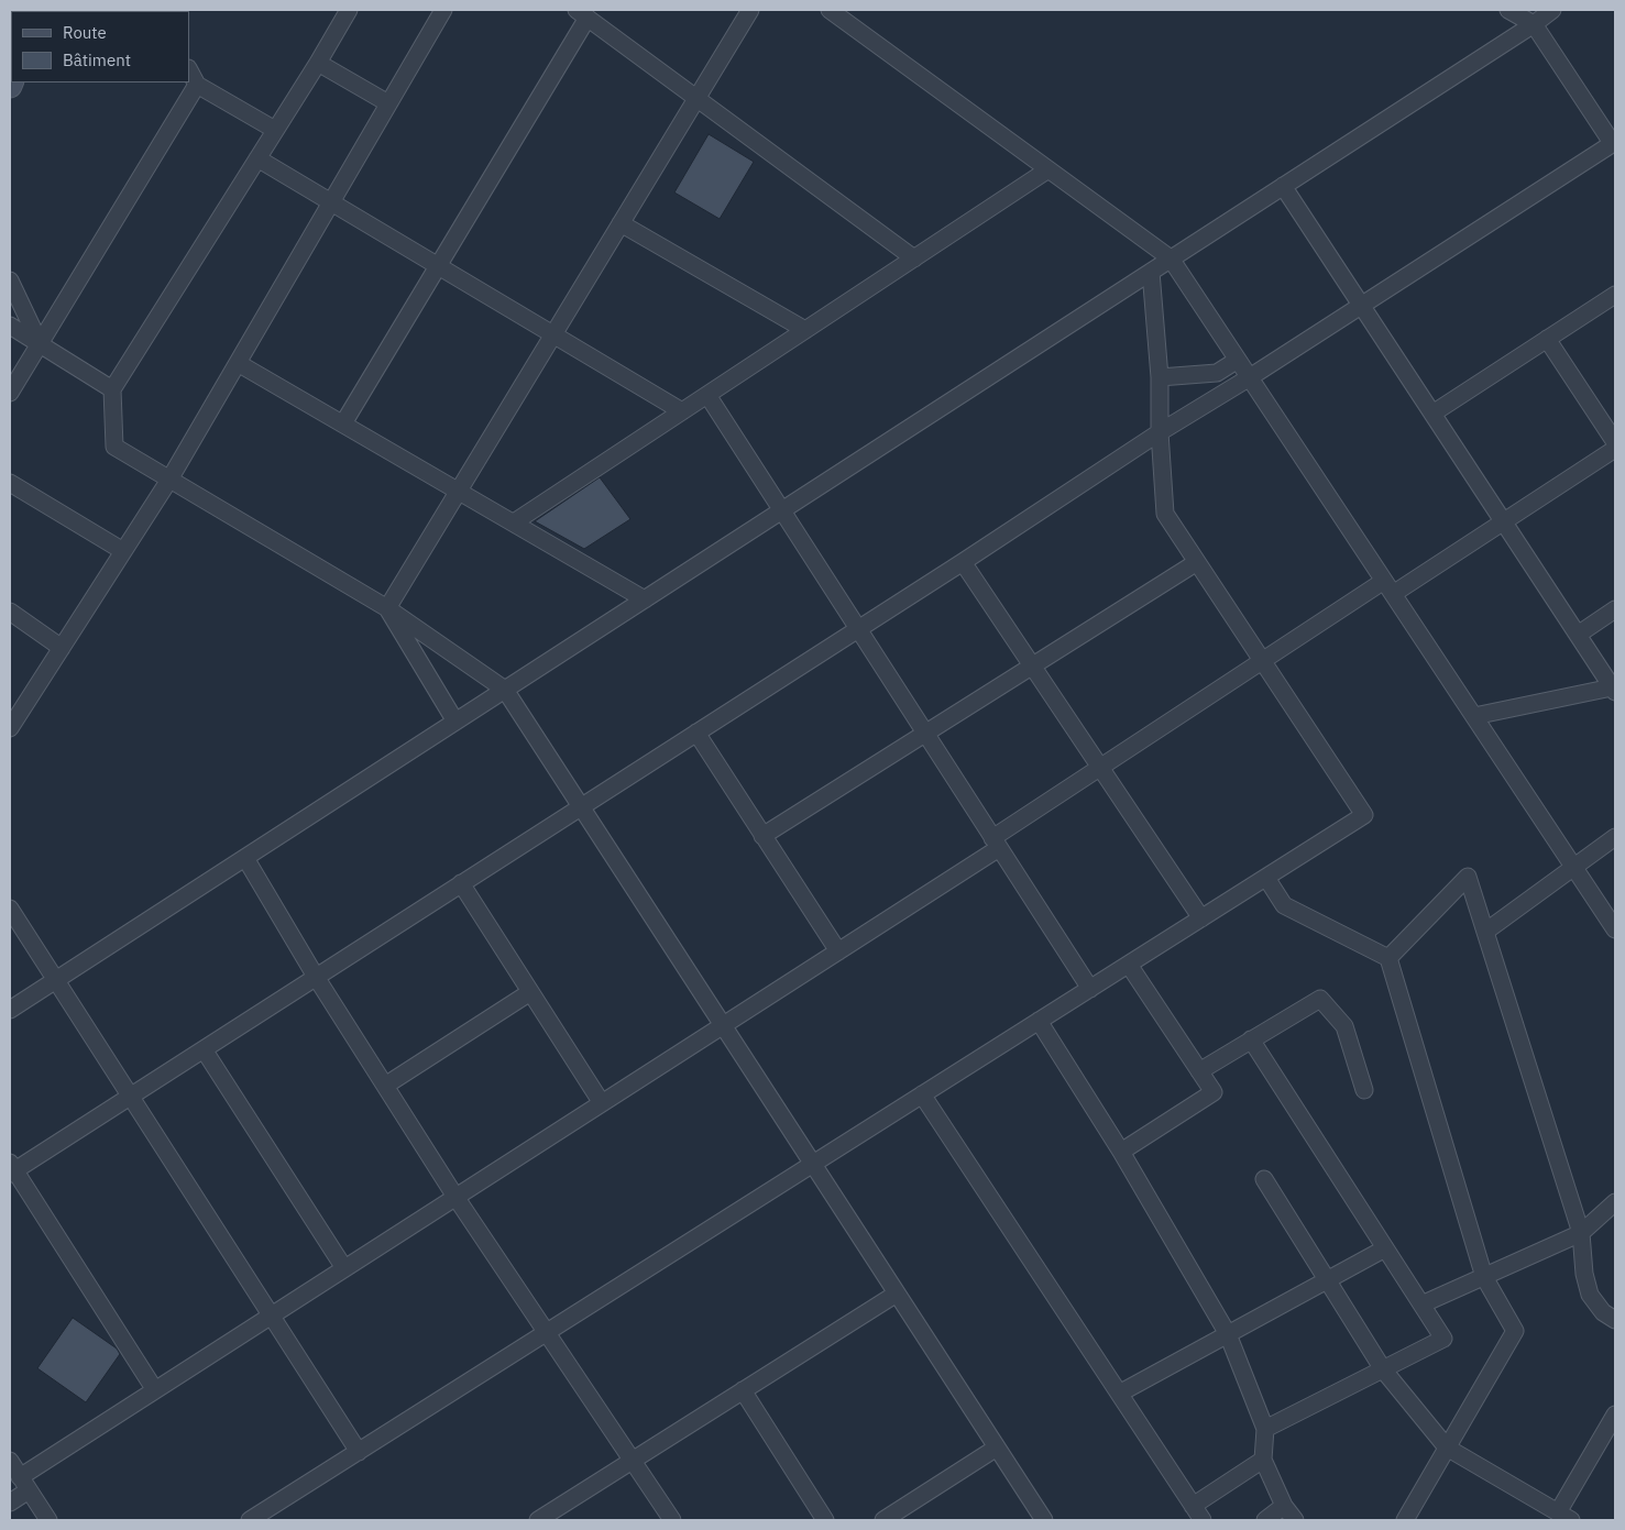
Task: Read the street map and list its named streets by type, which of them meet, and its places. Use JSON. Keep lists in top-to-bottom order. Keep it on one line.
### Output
{"legend":["Route","Bâtiment"]}
